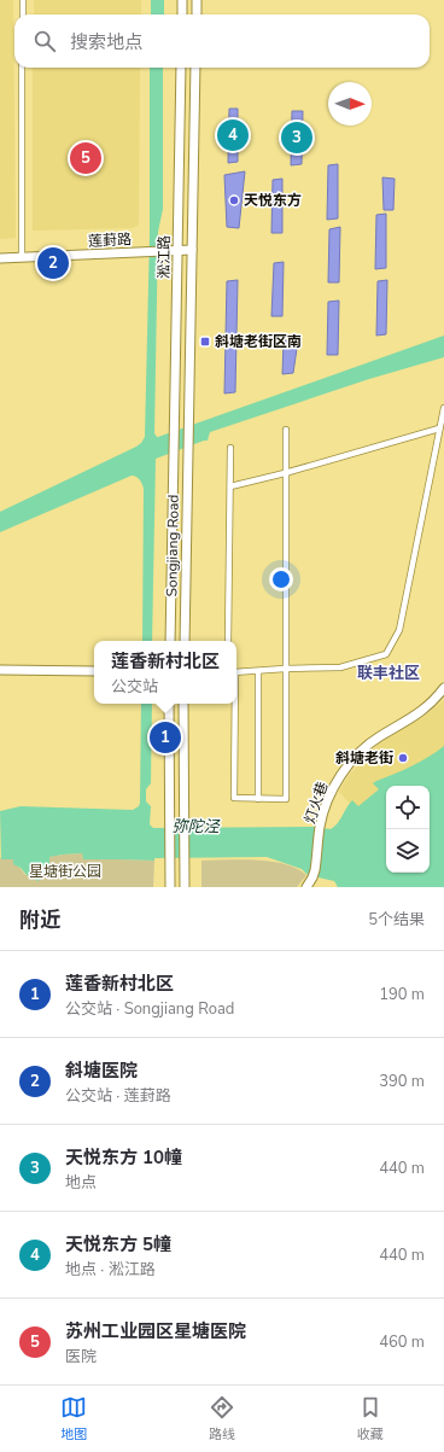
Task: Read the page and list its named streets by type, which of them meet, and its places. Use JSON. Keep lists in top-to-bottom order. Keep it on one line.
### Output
{"streets":{"main road":["莲葑路","淞江路","Songjiang Road","灯火巷"]},"crossings":[["莲葑路","淞江路"],["淞江路","Songjiang Road"]],"districts":["联丰社区"],"water":["弥陀泾"],"parks":["星塘街公园"],"places":{"other":["天悦东方","斜塘老街"],"transit":["斜塘老街区南"]},"north":"right","page":{"search":"搜索地点","pins":["4","3","5","2","1"],"popup":["莲香新村北区","公交站"],"heading":["附近","5个结果"],"list":[{"mark":"1","name":"莲香新村北区","note":"公交站 · Songjiang Road","value":"190 m"},{"mark":"2","name":"斜塘医院","note":"公交站 · 莲葑路","value":"390 m"},{"mark":"3","name":"天悦东方 10幢","note":"地点","value":"440 m"},{"mark":"4","name":"天悦东方 5幢","note":"地点 · 淞江路","value":"440 m"},{"mark":"5","name":"苏州工业园区星塘医院","note":"医院","value":"460 m"}],"nav":["地图","路线","收藏"]}}
